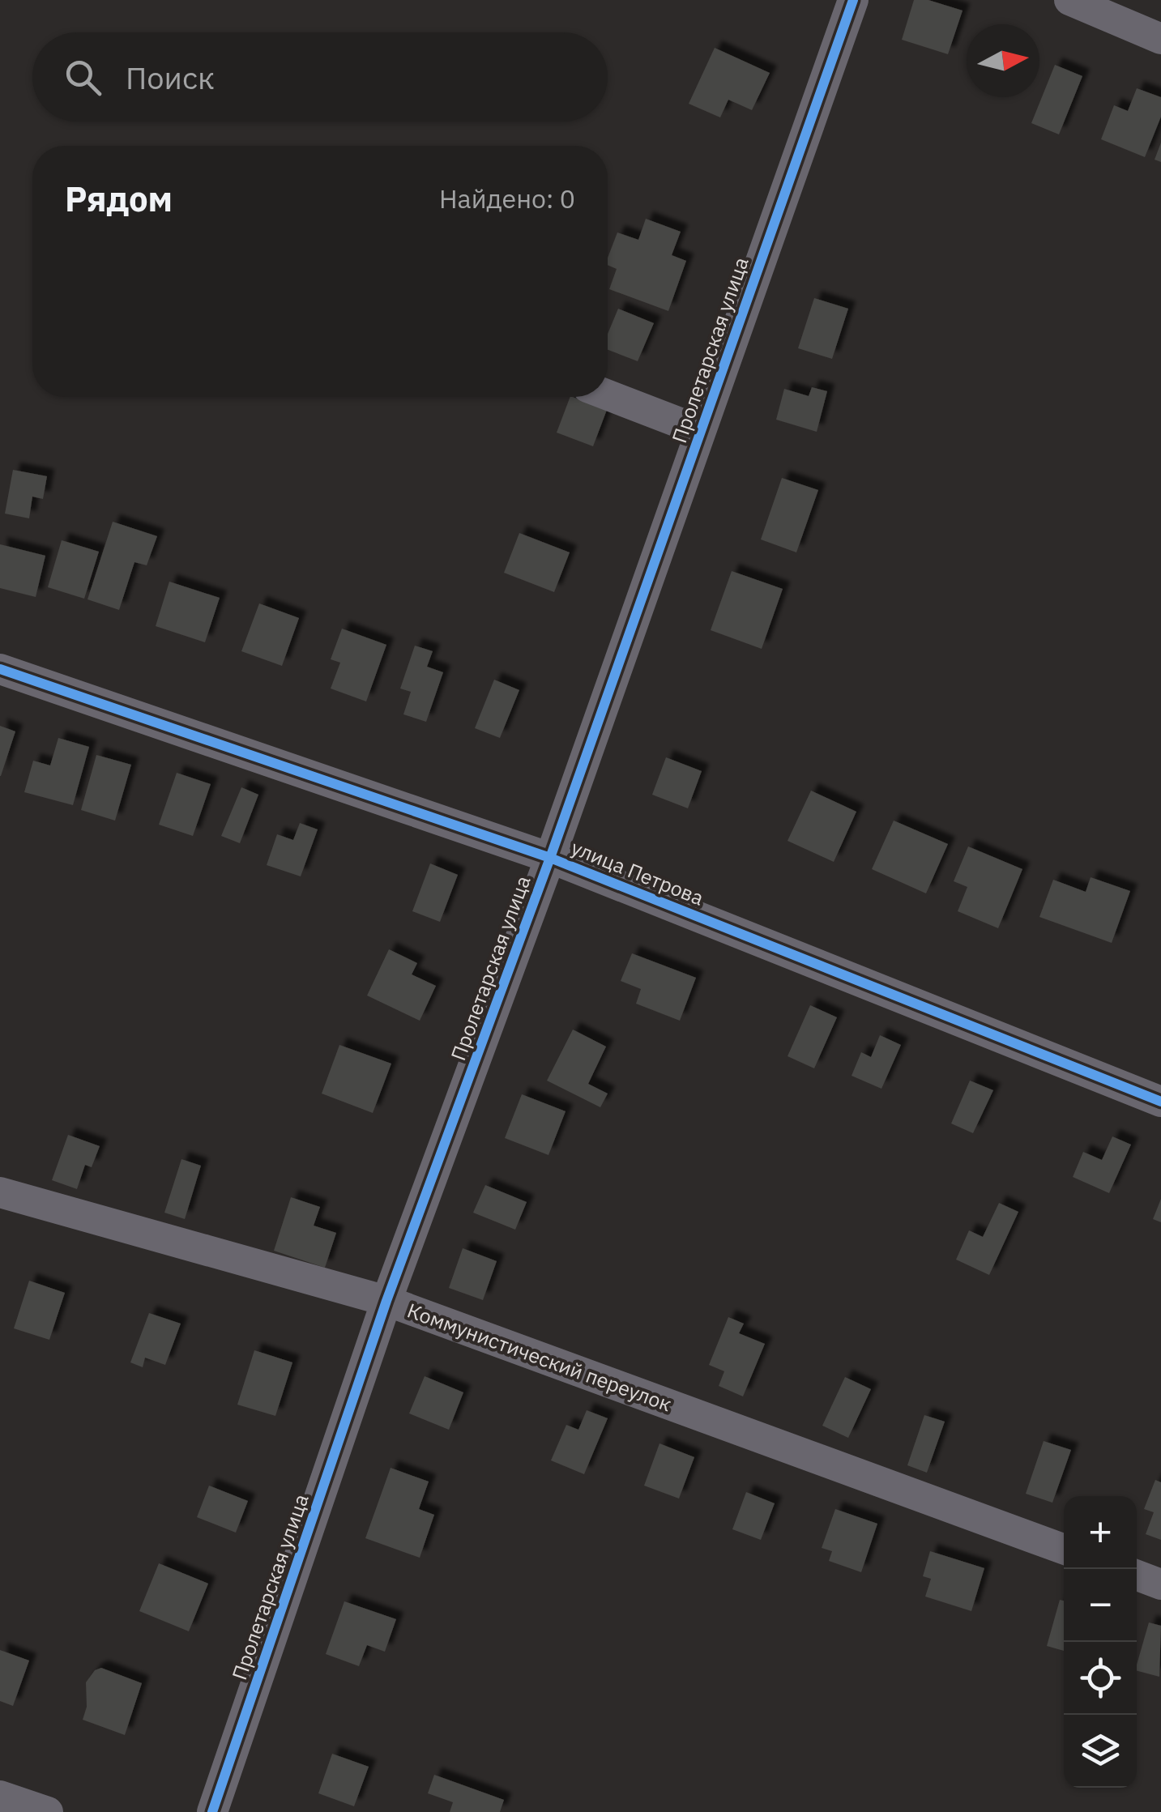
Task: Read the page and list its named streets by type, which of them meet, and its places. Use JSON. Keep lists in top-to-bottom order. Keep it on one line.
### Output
{"streets":{"street":["Пролетарская улица","улица Петрова","Коммунистический переулок"]},"crossings":[["Пролетарская улица","улица Петрова"],["Пролетарская улица","Коммунистический переулок"]],"north":"right","page":{"search":"Поиск","heading":["Рядом","Найдено: 0"],"map_buttons":["+","−"]}}
